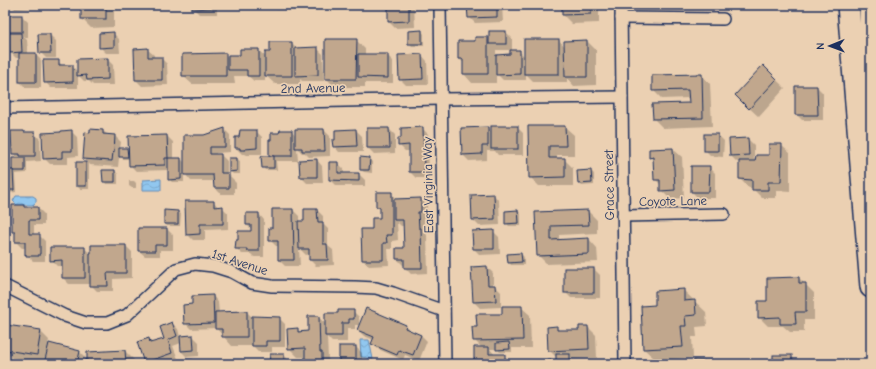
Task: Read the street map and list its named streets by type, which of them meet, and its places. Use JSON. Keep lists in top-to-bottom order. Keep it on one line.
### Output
{"streets":{"street":["2nd Avenue","East Virginia Way","Grace Street","Coyote Lane","1st Avenue"]},"crossings":[["2nd Avenue","East Virginia Way"],["2nd Avenue","Grace Street"],["East Virginia Way","1st Avenue"],["Grace Street","Coyote Lane"]],"north":"left"}
